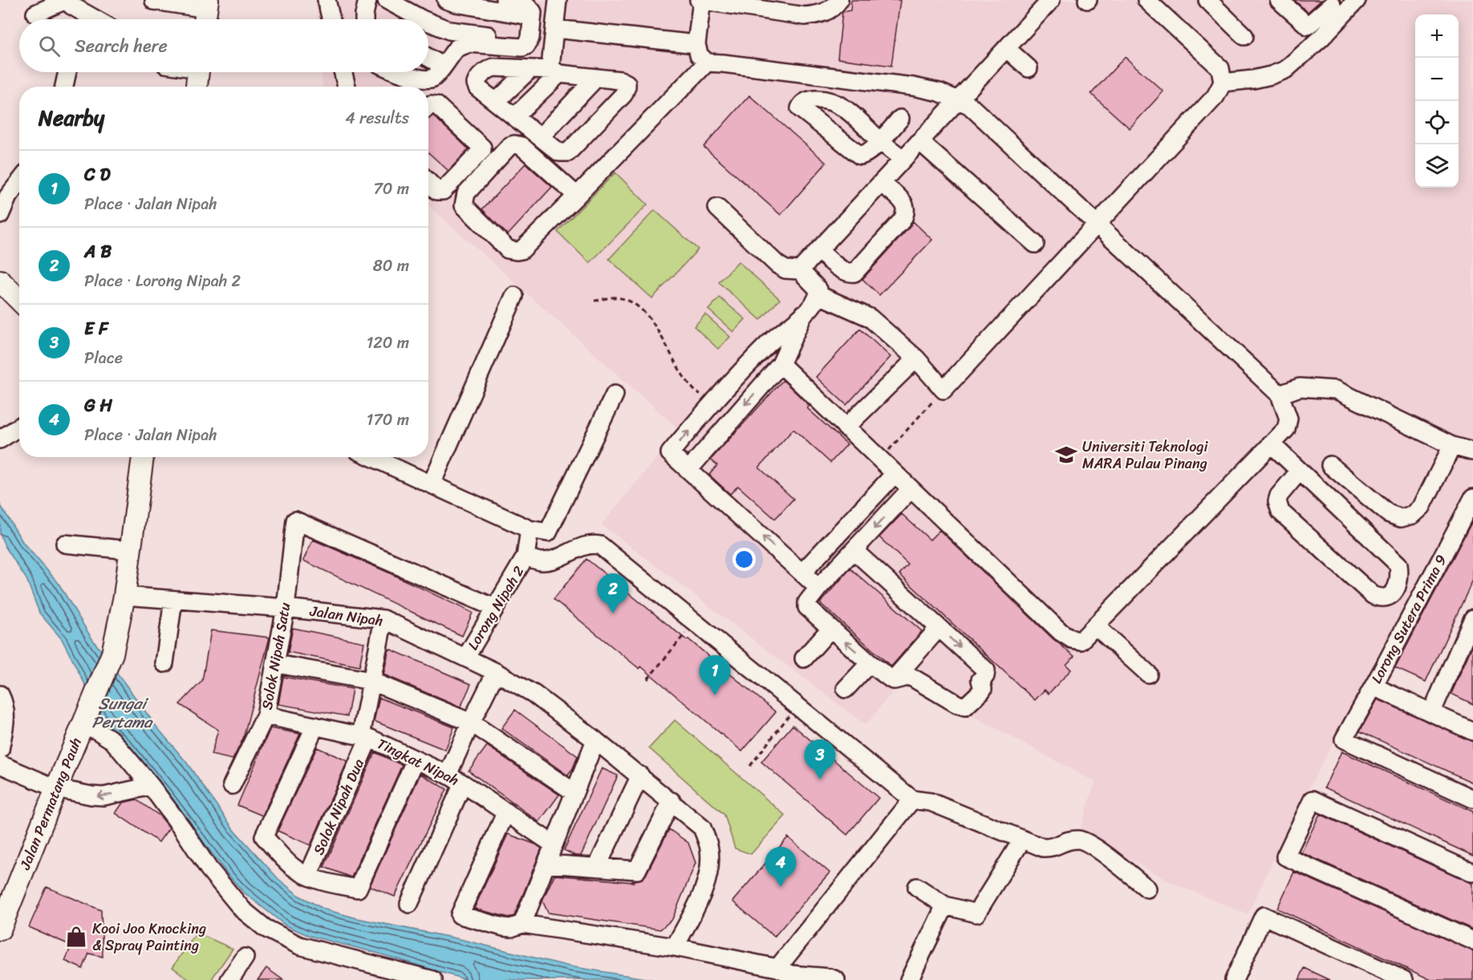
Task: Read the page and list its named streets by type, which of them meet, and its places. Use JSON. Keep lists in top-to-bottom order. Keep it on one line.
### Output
{"streets":{"main road":["Jalan Permatang Pauh"],"street":["Lorong Nipah 2","Jalan Nipah","Lorong Sutera Prima 9","Solok Nipah Satu","Tingkat Nipah","Solok Nipah Dua"]},"crossings":[["Lorong Nipah 2","Jalan Nipah"],["Lorong Nipah 2","Solok Nipah Satu"],["Jalan Nipah","Solok Nipah Satu"],["Jalan Nipah","Jalan Permatang Pauh"],["Jalan Nipah","Solok Nipah Dua"],["Solok Nipah Satu","Tingkat Nipah"],["Tingkat Nipah","Solok Nipah Dua"]],"water":["Sungai Pertama"],"places":{"school or university":["Universiti Teknologi MARA Pulau Pinang"],"shop":["Kooi Joo Knocking & Spray Painting"]},"page":{"map_buttons":["+","−"],"search":"Search here","heading":["Nearby","4 results"],"list":[{"mark":"1","name":"C D","note":"Place · Jalan Nipah","value":"70 m"},{"mark":"2","name":"A B","note":"Place · Lorong Nipah 2","value":"80 m"},{"mark":"3","name":"E F","note":"Place","value":"120 m"},{"mark":"4","name":"G H","note":"Place · Jalan Nipah","value":"170 m"}],"pins":["2","1","3","4"]}}
